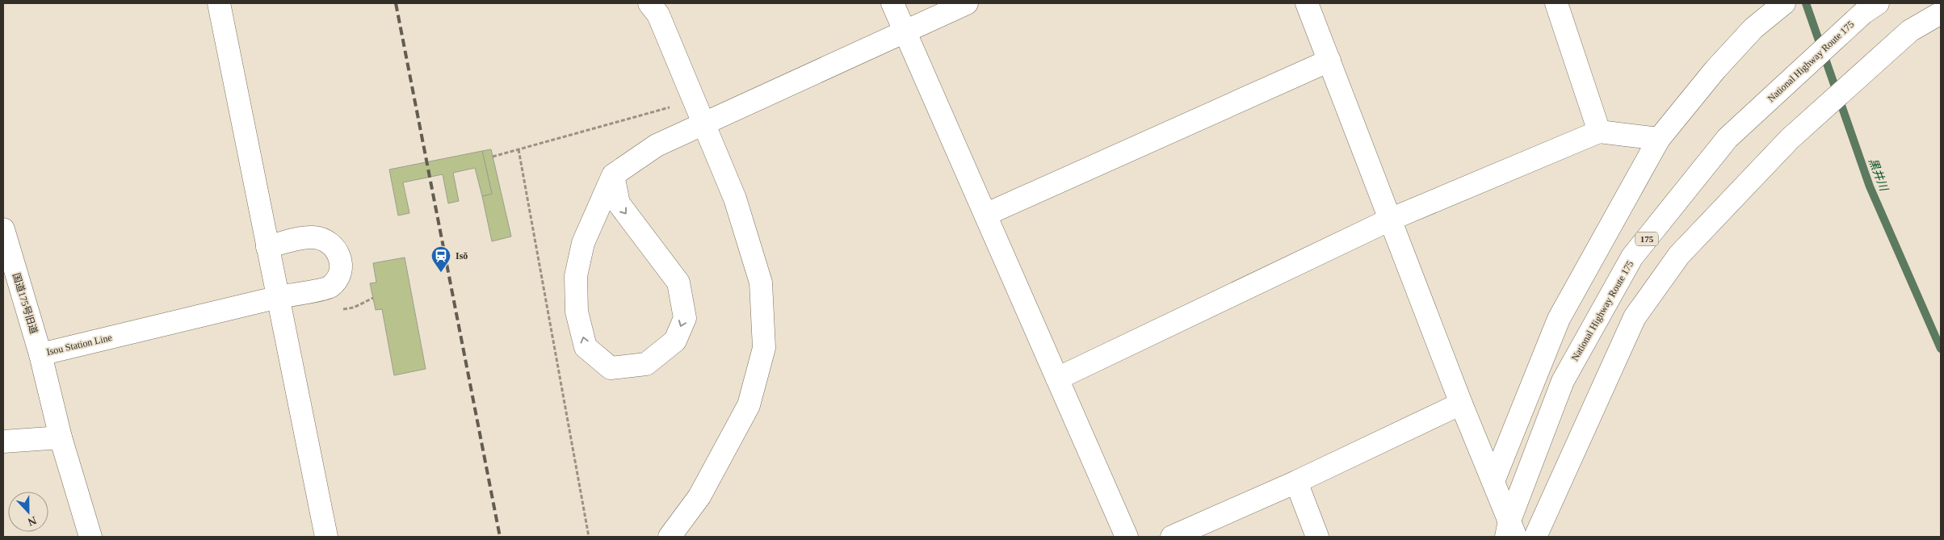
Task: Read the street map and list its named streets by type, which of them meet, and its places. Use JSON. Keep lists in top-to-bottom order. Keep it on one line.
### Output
{"streets":{"main road":["National Highway Route 175","175","国道175号旧道","Isou Station Line"]},"crossings":[["国道175号旧道","Isou Station Line"]],"water":["黒井川"],"places":{"station":["Isō"]},"north":"bottom"}
